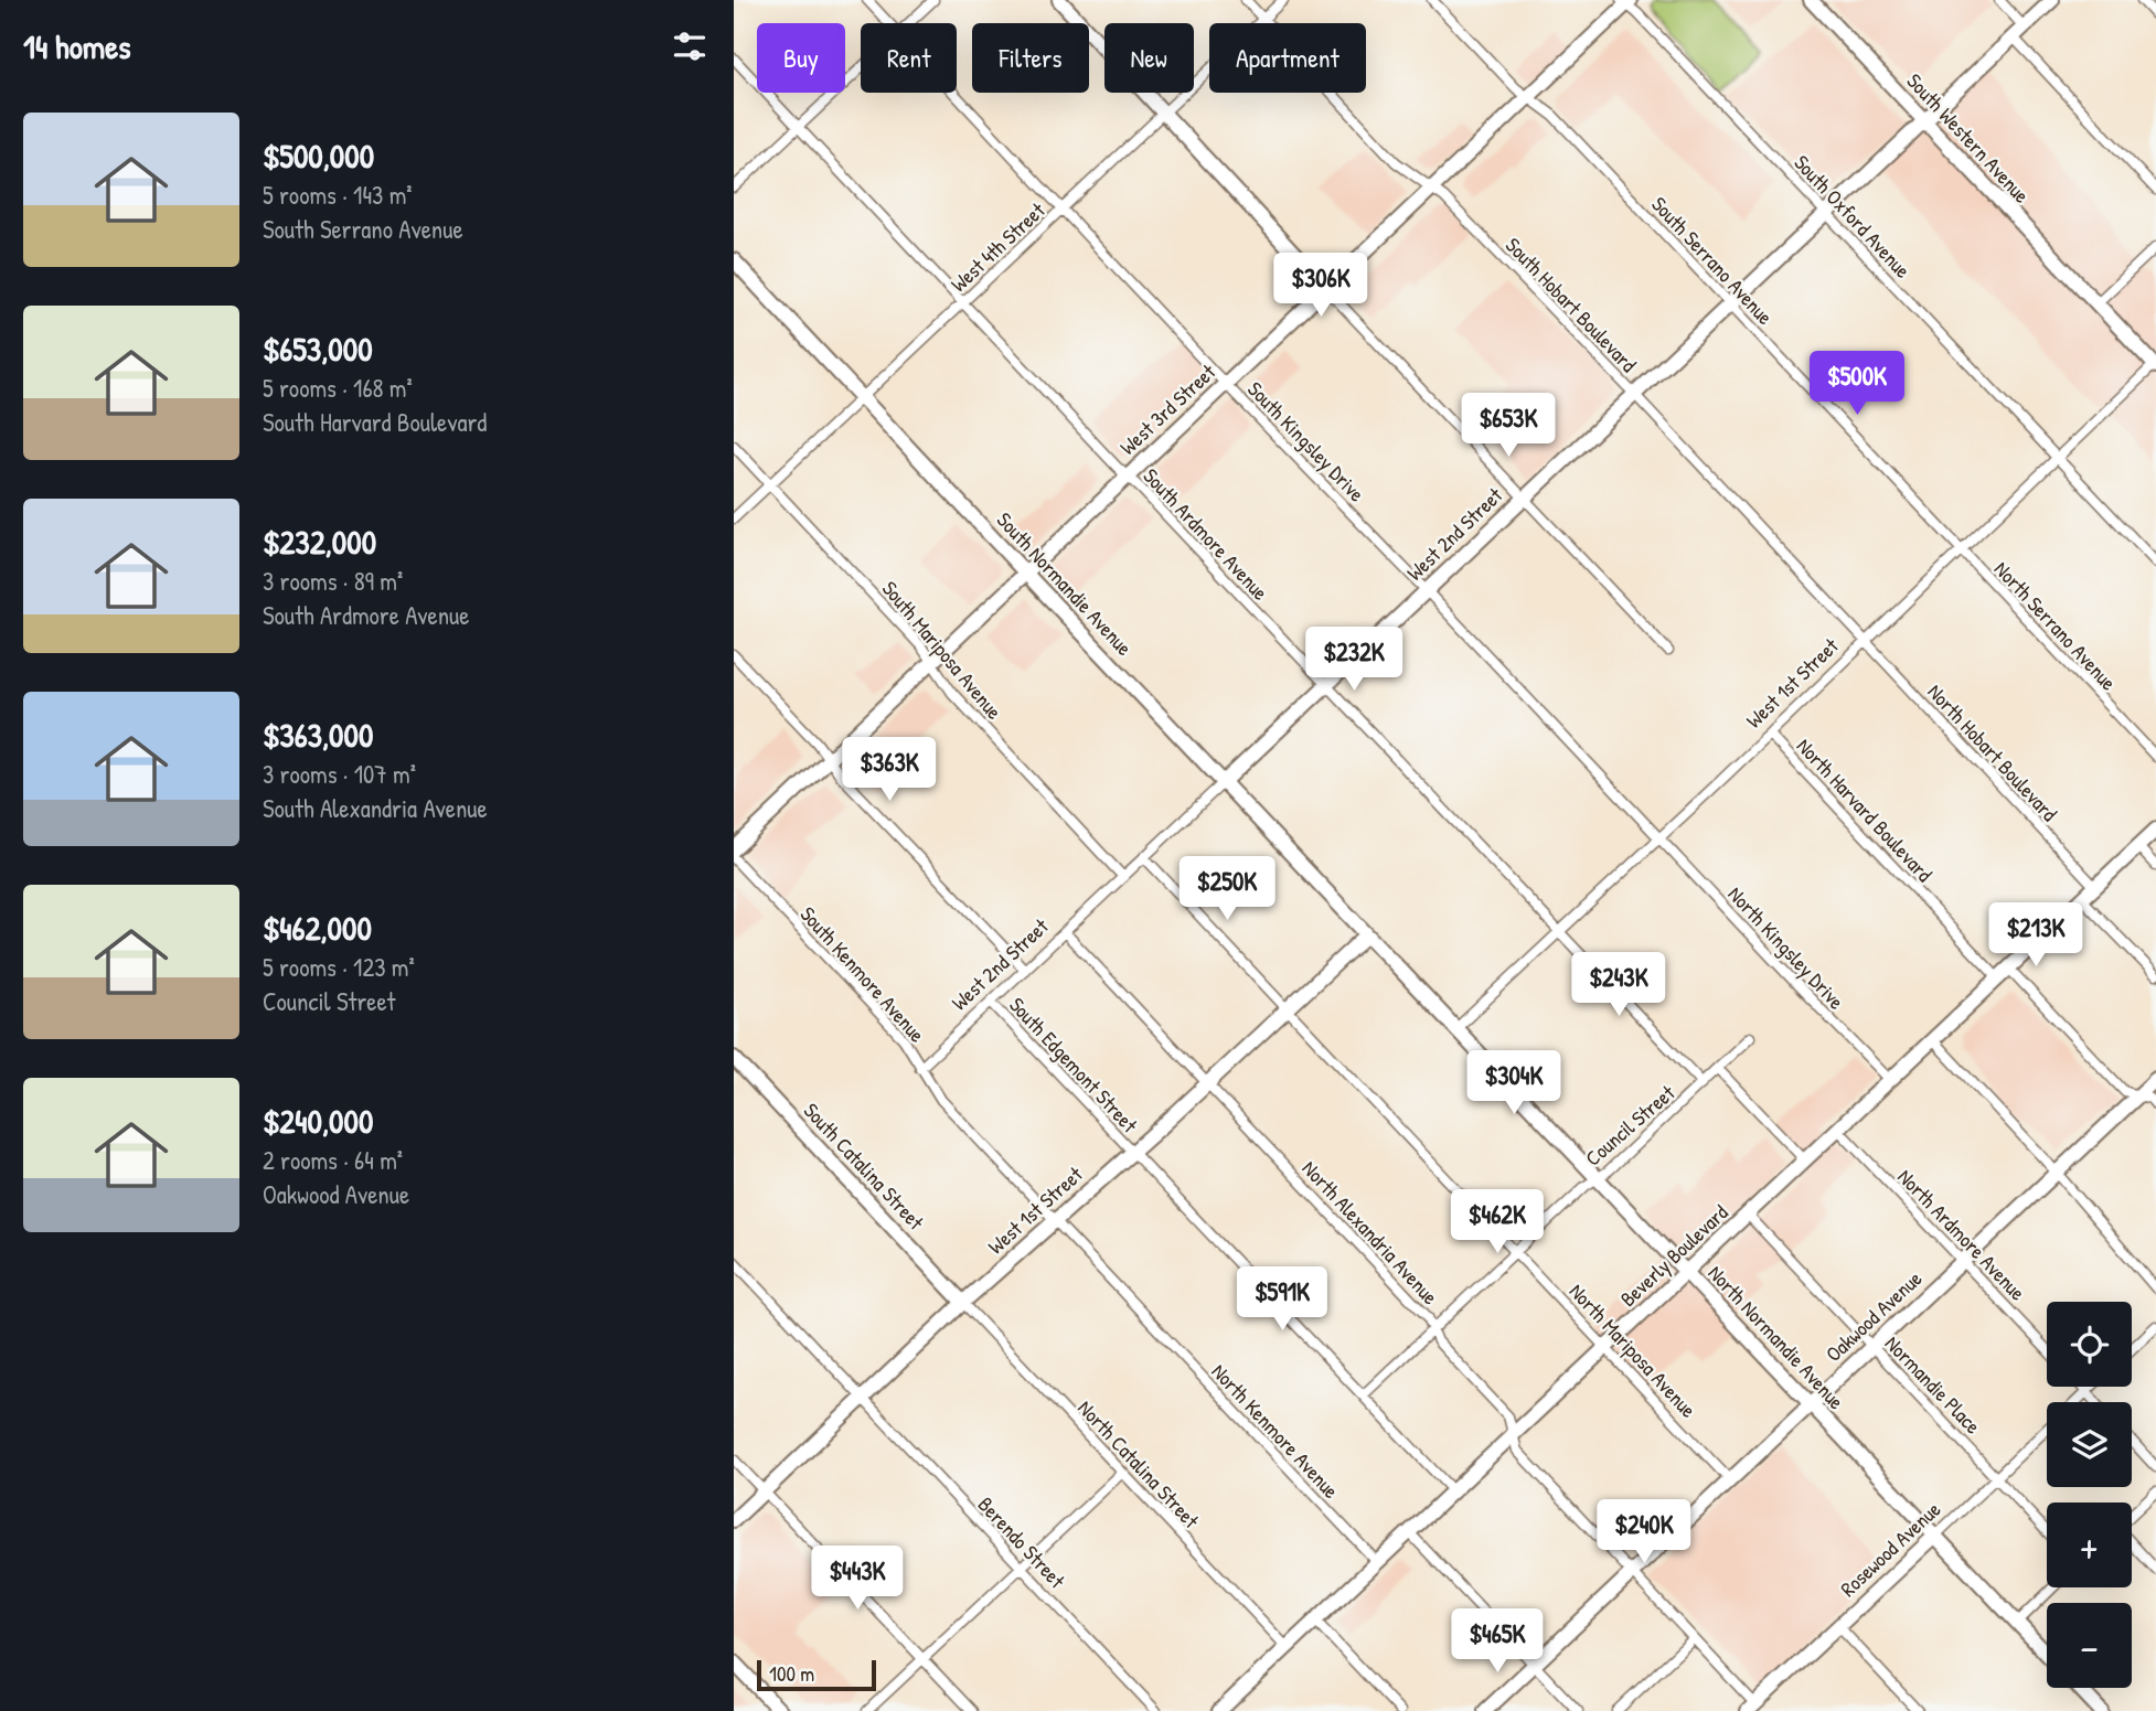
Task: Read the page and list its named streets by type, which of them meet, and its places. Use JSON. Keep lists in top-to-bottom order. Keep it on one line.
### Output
{"streets":{"main road":["South Western Avenue","West 3rd Street","West 2nd Street","South Normandie Avenue","West 1st Street","South Catalina Street","Beverly Boulevard","Oakwood Avenue","North Normandie Avenue","Rosewood Avenue"],"street":["South Oxford Avenue","West 4th Street","South Serrano Avenue","South Hobart Boulevard","South Kingsley Drive","South Ardmore Avenue","North Serrano Avenue","South Mariposa Avenue","North Hobart Boulevard","North Harvard Boulevard","North Kingsley Drive","South Kenmore Avenue","South Edgemont Street","Council Street","North Alexandria Avenue","North Ardmore Avenue","North Mariposa Avenue","Normandie Place","North Kenmore Avenue","North Catalina Street","Berendo Street"]},"crossings":[["South Western Avenue","West 2nd Street"],["South Western Avenue","West 1st Street"],["South Oxford Avenue","West 3rd Street"],["South Oxford Avenue","West 2nd Street"],["South Oxford Avenue","West 1st Street"],["West 4th Street","South Hobart Boulevard"],["West 4th Street","South Kingsley Drive"],["West 4th Street","South Ardmore Avenue"],["West 4th Street","South Normandie Avenue"],["West 4th Street","South Mariposa Avenue"],["South Serrano Avenue","West 3rd Street"],["South Serrano Avenue","West 2nd Street"],["South Serrano Avenue","North Serrano Avenue"],["South Serrano Avenue","West 1st Street"],["South Hobart Boulevard","West 3rd Street"],["South Hobart Boulevard","West 2nd Street"],["South Hobart Boulevard","West 1st Street"],["South Hobart Boulevard","North Hobart Boulevard"],["West 3rd Street","South Kingsley Drive"],["West 3rd Street","South Ardmore Avenue"],["West 3rd Street","South Normandie Avenue"],["West 3rd Street","South Mariposa Avenue"],["South Kingsley Drive","West 2nd Street"],["South Kingsley Drive","West 1st Street"],["South Kingsley Drive","North Kingsley Drive"],["South Ardmore Avenue","West 2nd Street"],["South Ardmore Avenue","West 1st Street"],["West 2nd Street","South Normandie Avenue"],["West 2nd Street","South Mariposa Avenue"],["West 2nd Street","South Kenmore Avenue"],["West 2nd Street","South Edgemont Street"],["West 2nd Street","North Alexandria Avenue"],["South Normandie Avenue","West 1st Street"],["South Normandie Avenue","North Normandie Avenue"],["North Serrano Avenue","West 1st Street"],["West 1st Street","North Hobart Boulevard"],["West 1st Street","North Harvard Boulevard"],["West 1st Street","North Kingsley Drive"],["West 1st Street","South Kenmore Avenue"],["West 1st Street","South Edgemont Street"],["West 1st Street","South Catalina Street"],["West 1st Street","North Alexandria Avenue"],["West 1st Street","North Normandie Avenue"],["West 1st Street","North Mariposa Avenue"],["West 1st Street","North Kenmore Avenue"],["West 1st Street","North Catalina Street"],["West 1st Street","Berendo Street"],["North Hobart Boulevard","Beverly Boulevard"],["North Harvard Boulevard","Beverly Boulevard"],["North Harvard Boulevard","Oakwood Avenue"],["North Kingsley Drive","Beverly Boulevard"],["South Kenmore Avenue","North Kenmore Avenue"],["South Edgemont Street","Council Street"],["South Edgemont Street","Beverly Boulevard"],["Council Street","North Alexandria Avenue"],["Council Street","North Normandie Avenue"],["Council Street","North Mariposa Avenue"],["South Catalina Street","North Catalina Street"],["North Alexandria Avenue","Beverly Boulevard"],["North Alexandria Avenue","Oakwood Avenue"],["North Alexandria Avenue","Rosewood Avenue"],["North Ardmore Avenue","Beverly Boulevard"],["North Ardmore Avenue","Oakwood Avenue"],["Beverly Boulevard","North Normandie Avenue"],["Beverly Boulevard","North Mariposa Avenue"],["Beverly Boulevard","Normandie Place"],["Beverly Boulevard","North Kenmore Avenue"],["Beverly Boulevard","North Catalina Street"],["Oakwood Avenue","North Normandie Avenue"],["Oakwood Avenue","North Mariposa Avenue"],["Oakwood Avenue","Normandie Place"],["North Normandie Avenue","Rosewood Avenue"],["Normandie Place","Rosewood Avenue"]],"scale_bar":"100 m","page":{"heading":"14 homes","chip":["Buy","Rent","Filters","New","Apartment"],"list":[{"name":"$500,000","note":"5 rooms · 143 m² · South Serrano Avenue"},{"name":"$653,000","note":"5 rooms · 168 m² · South Harvard Boulevard"},{"name":"$232,000","note":"3 rooms · 89 m² · South Ardmore Avenue"},{"name":"$363,000","note":"3 rooms · 107 m² · South Alexandria Avenue"},{"name":"$462,000","note":"5 rooms · 123 m² · Council Street"},{"name":"$240,000","note":"2 rooms · 64 m² · Oakwood Avenue"}],"price":["$306K","$500K","$653K","$232K","$363K","$250K","$213K","$243K","$304K","$462K","$591K","$240K","$443K","$465K"],"map_buttons":["+","−"],"scale":"100 m"}}
